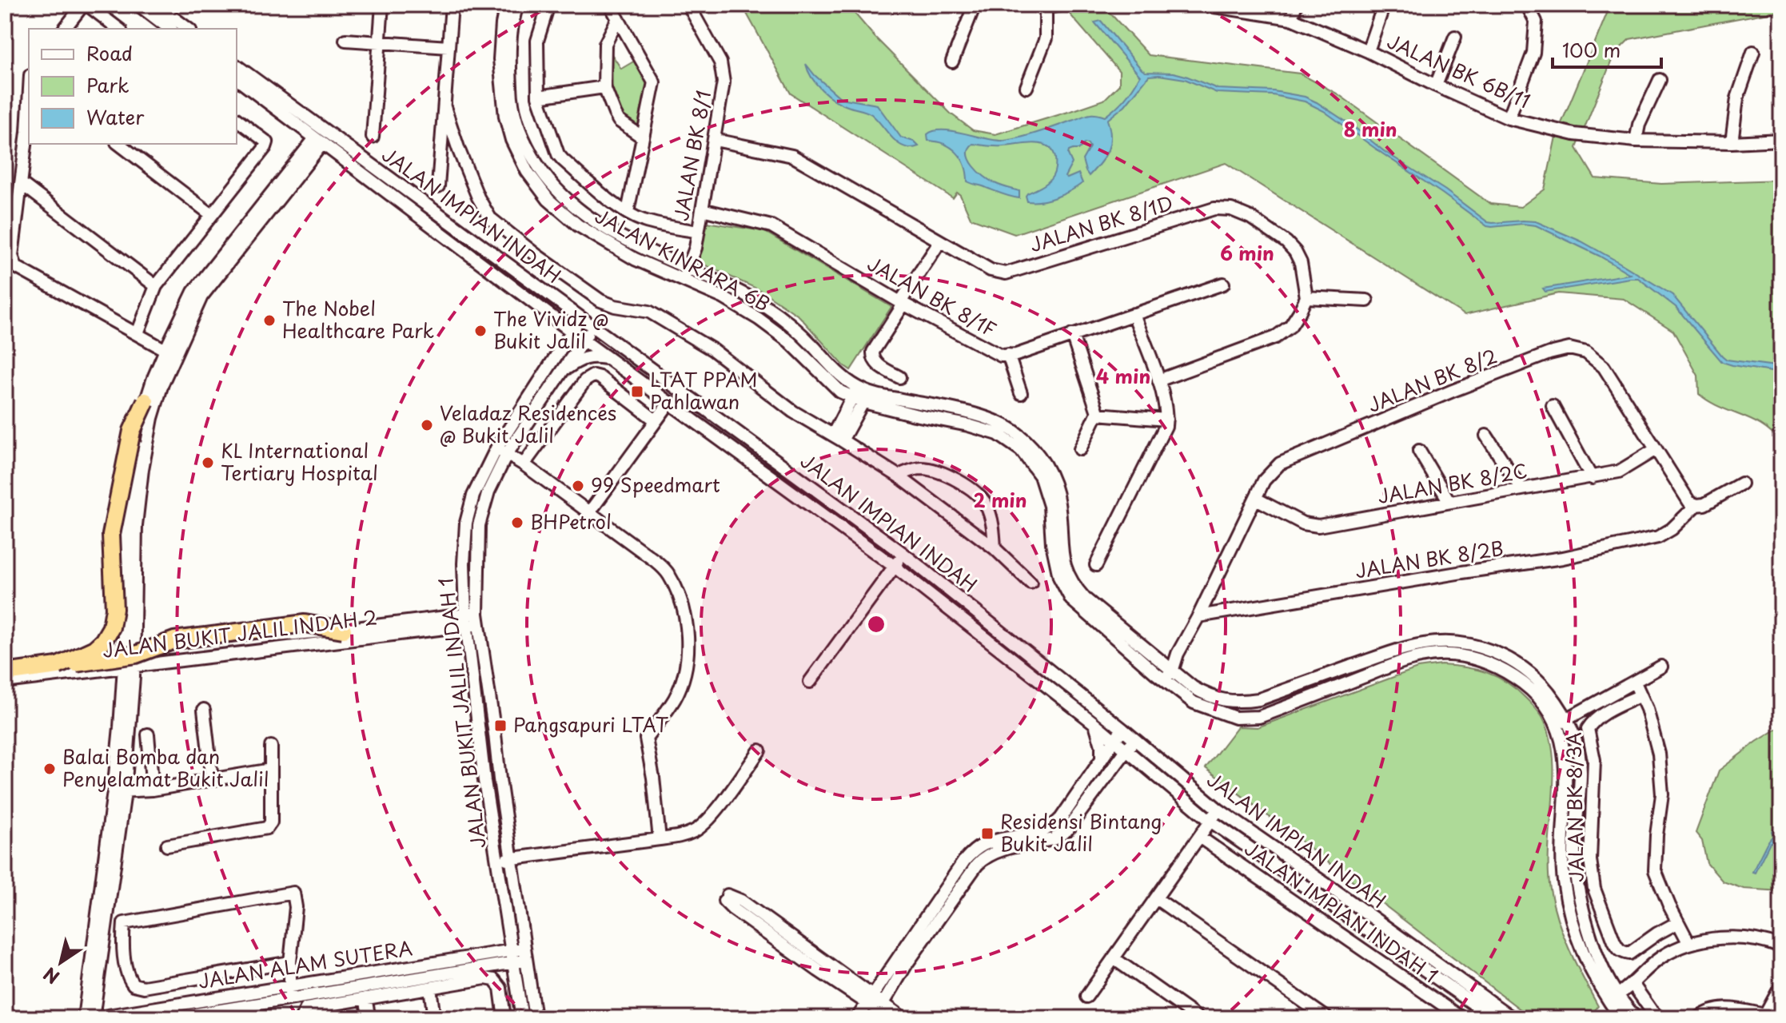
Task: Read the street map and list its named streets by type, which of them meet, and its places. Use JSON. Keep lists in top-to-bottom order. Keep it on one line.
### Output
{"streets":{"street":["JALAN BK 6B/11","JALAN BK 8/1","JALAN IMPIAN INDAH","JALAN BK 8/1D","JALAN KINRARA 6B","JALAN BK 8/1F","JALAN BK 8/2","JALAN BK 8/2C","JALAN BK 8/2B","JALAN BUKIT JALIL INDAH 2","JALAN BUKIT JALIL INDAH 1","JALAN BK 8/3A","JALAN IMPIAN INDAH 1","JALAN ALAM SUTERA"]},"crossings":[["JALAN BK 8/1","JALAN BK 8/1D"],["JALAN BK 8/1","JALAN KINRARA 6B"],["JALAN BK 8/1","JALAN BK 8/1F"],["JALAN IMPIAN INDAH","JALAN BUKIT JALIL INDAH 1"],["JALAN BK 8/2","JALAN BK 8/2C"],["JALAN BK 8/2","JALAN BK 8/2B"],["JALAN BUKIT JALIL INDAH 2","JALAN BUKIT JALIL INDAH 1"],["JALAN BUKIT JALIL INDAH 1","JALAN ALAM SUTERA"]],"places":{"other":["The Nobel Healthcare Park","The Vividz @ Bukit Jalil","Veladaz Residences @ Bukit Jalil","KL International Tertiary Hospital","99 Speedmart","BHPetrol","Balai Bomba dan Penyelamat Bukit Jalil"],"transit":["LTAT PPAM Pahlawan","Pangsapuri LTAT","Residensi Bintang Bukit Jalil"]},"legend":["Road","Park","Water"],"scale_bar":"100 m","north":"bottom left","rings":["8 min","6 min","4 min","2 min"]}
